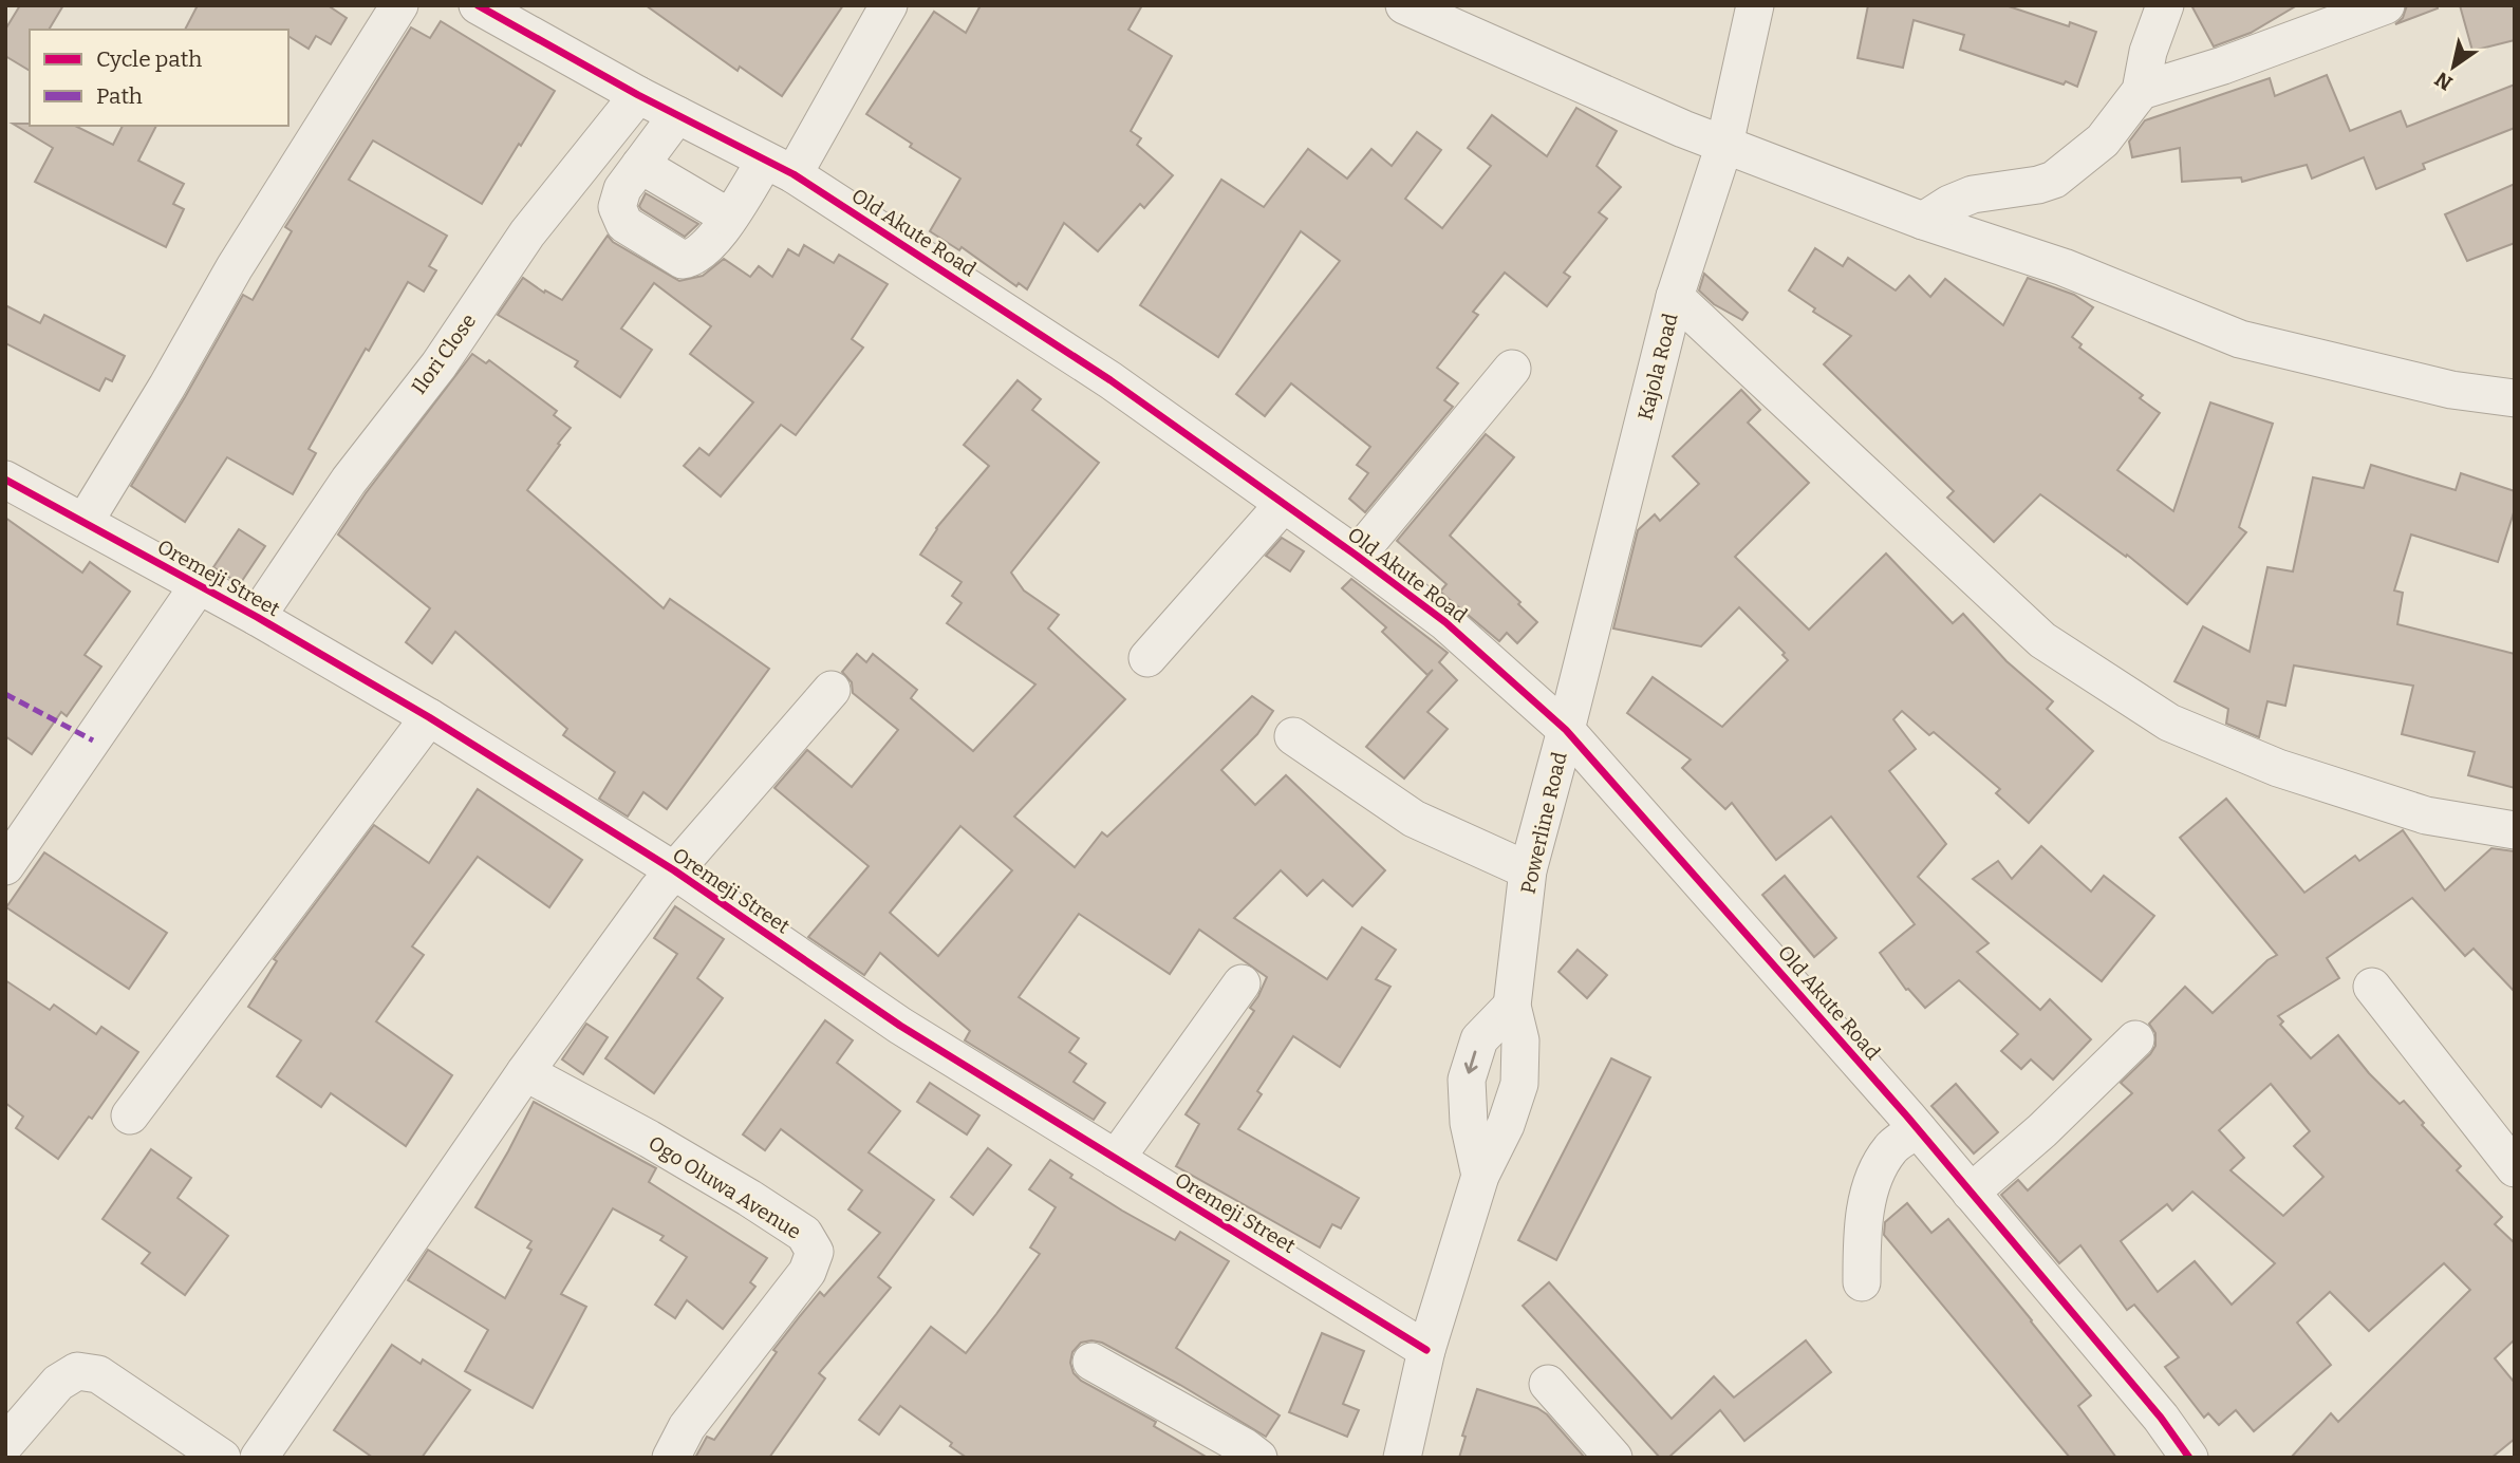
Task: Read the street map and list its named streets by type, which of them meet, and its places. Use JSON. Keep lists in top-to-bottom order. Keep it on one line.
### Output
{"streets":{"street":["Old Akute Road","Ilori Close","Kajola Road","Oremeji Street","Powerline Road","Ogo Oluwa Avenue"]},"crossings":[["Old Akute Road","Ilori Close"],["Old Akute Road","Kajola Road"],["Old Akute Road","Powerline Road"],["Ilori Close","Oremeji Street"],["Kajola Road","Powerline Road"],["Oremeji Street","Powerline Road"]],"legend":["Cycle path","Path"],"north":"bottom left"}
